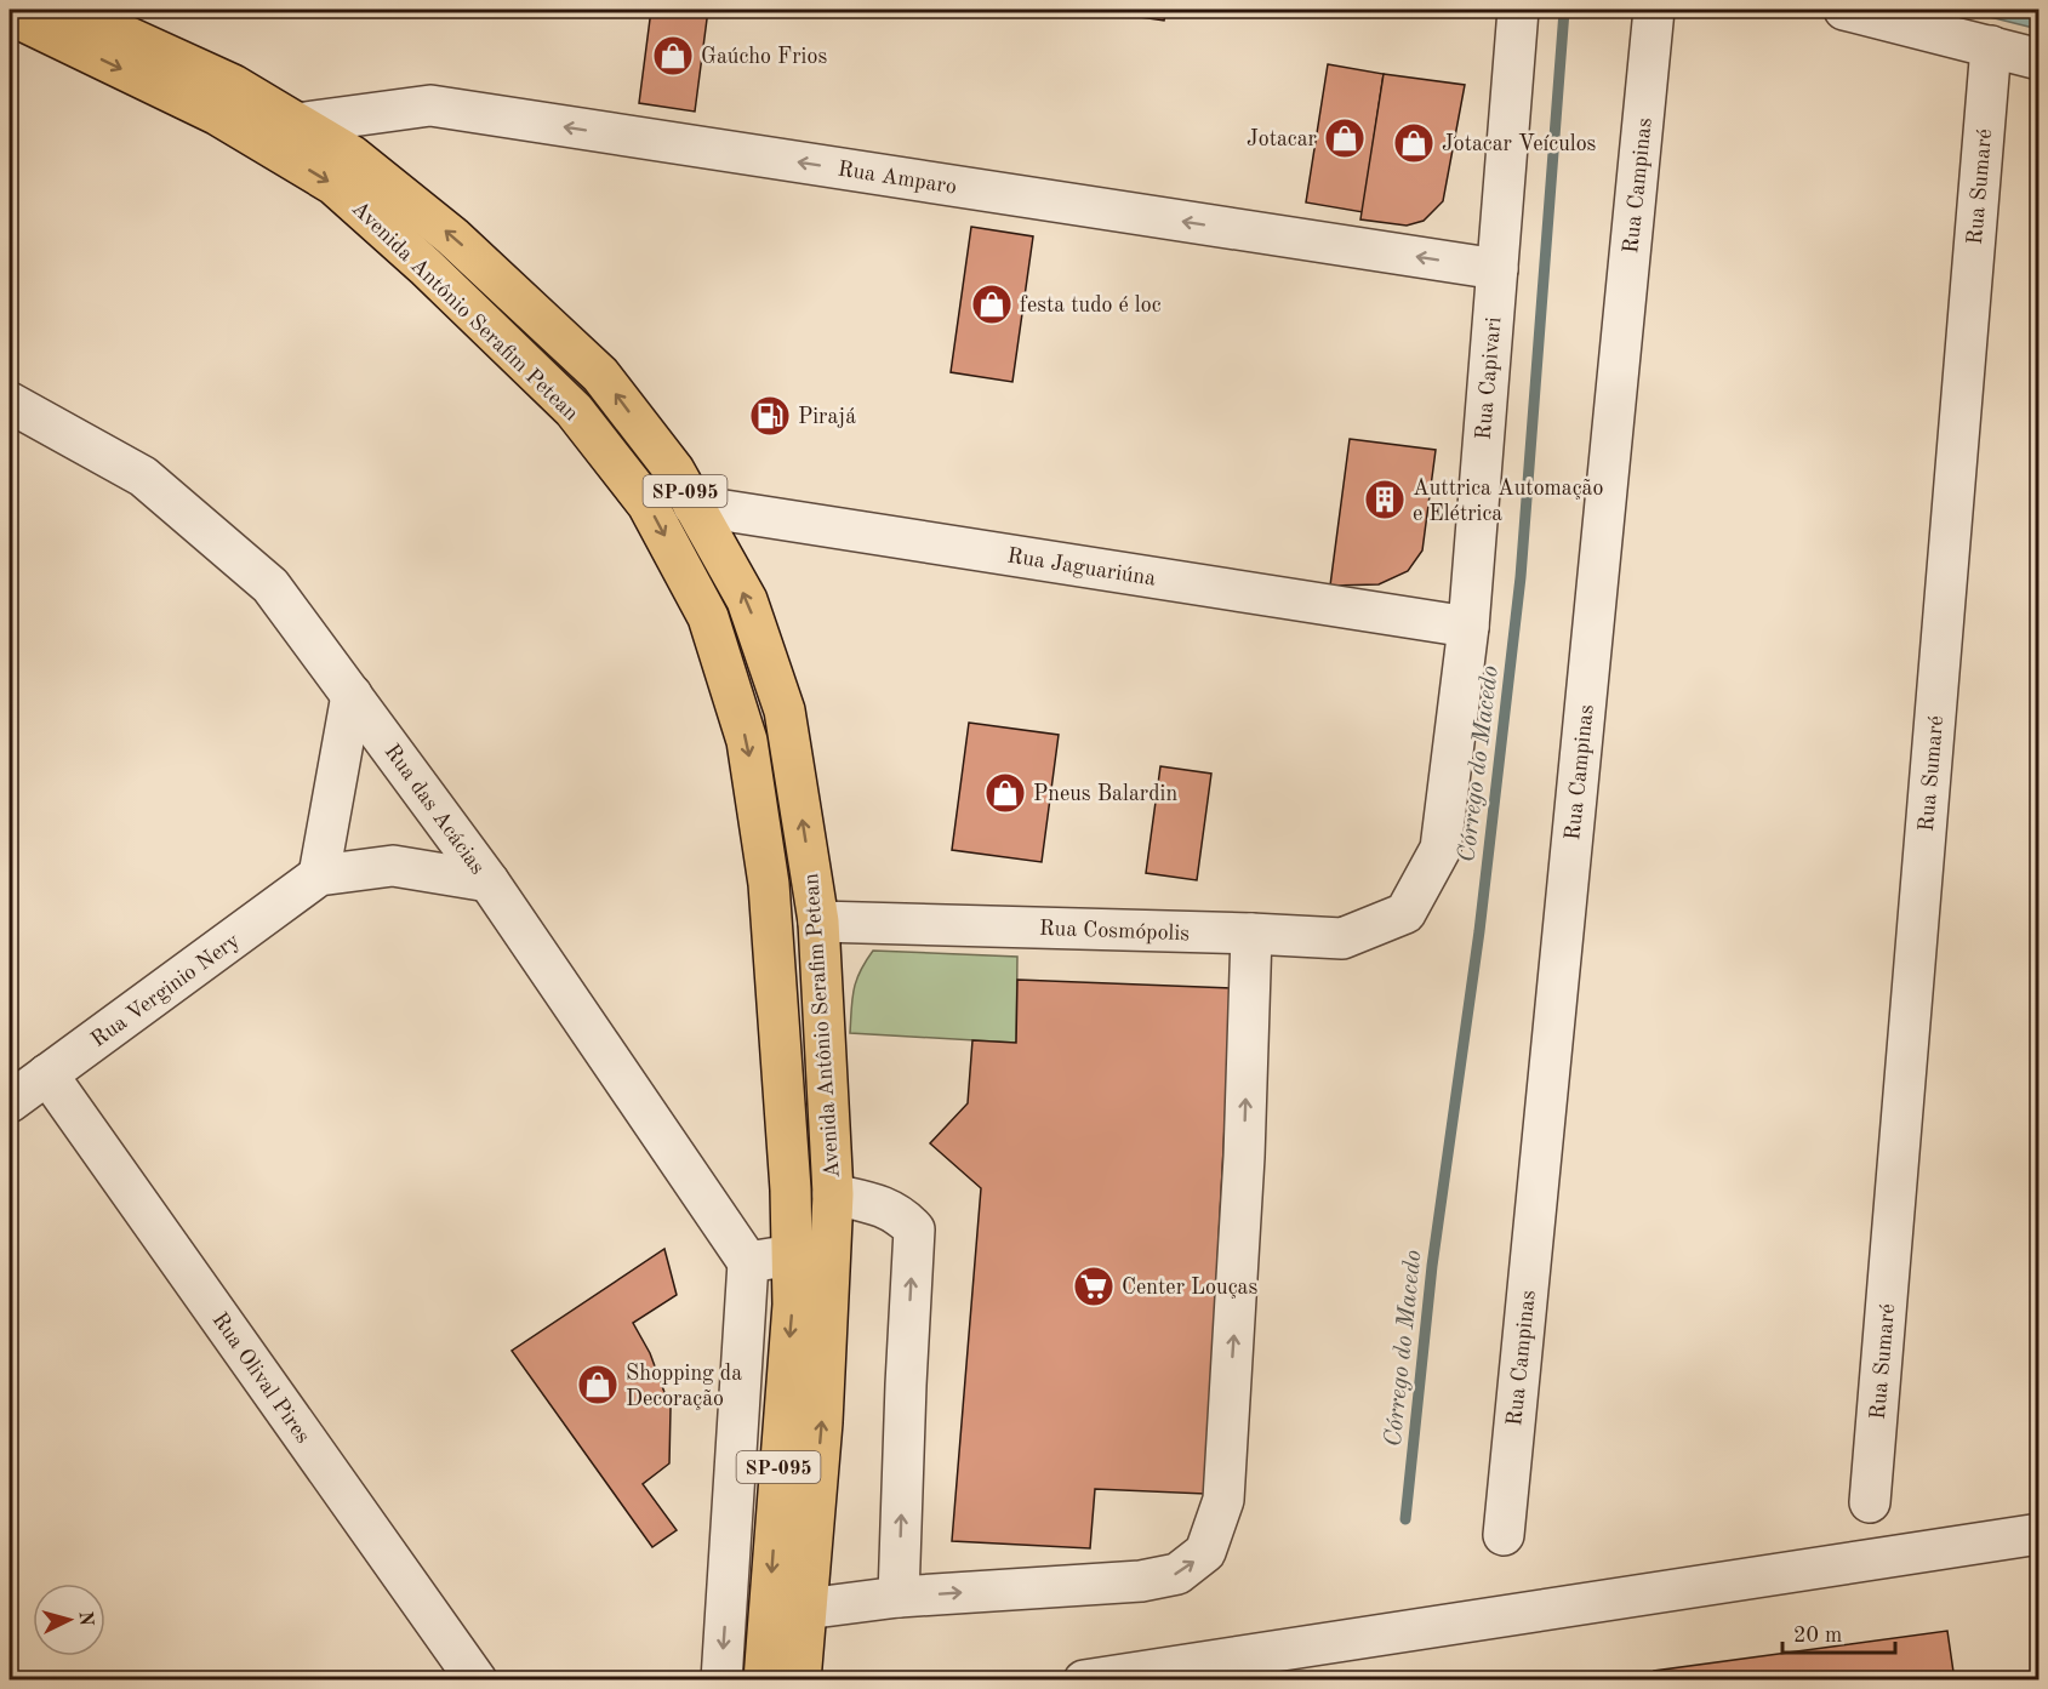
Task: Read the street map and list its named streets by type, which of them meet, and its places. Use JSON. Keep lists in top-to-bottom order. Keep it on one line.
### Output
{"streets":{"main road":["Avenida Antônio Serafim Petean","SP-095"],"street":["Rua Amparo","Rua Campinas","Rua Sumaré","Rua Capivari","Rua Jaguariúna","Rua das Acácias","Rua Cosmópolis","Rua Verginio Nery","Rua Olival Pires"]},"crossings":[["Rua Amparo","Avenida Antônio Serafim Petean"],["Rua Amparo","Rua Capivari"],["Avenida Antônio Serafim Petean","SP-095"],["Avenida Antônio Serafim Petean","Rua Jaguariúna"],["Avenida Antônio Serafim Petean","Rua Cosmópolis"],["Rua Capivari","Rua Jaguariúna"],["Rua Capivari","Rua Cosmópolis"],["Rua das Acácias","Rua Verginio Nery"],["Rua Verginio Nery","Rua Olival Pires"]],"one_way":["Rua Amparo"],"water":["Córrego do Macedo"],"places":{"shop":["Gaúcho Frios","Jotacar","Jotacar Veículos","festa tudo é loc","Pneus Balardin","Shopping da Decoração"],"fuel station":["Pirajá"],"building":["Auttrica Automação e Elétrica"],"supermarket":["Center Louças"]},"scale_bar":"20 m","north":"right"}
